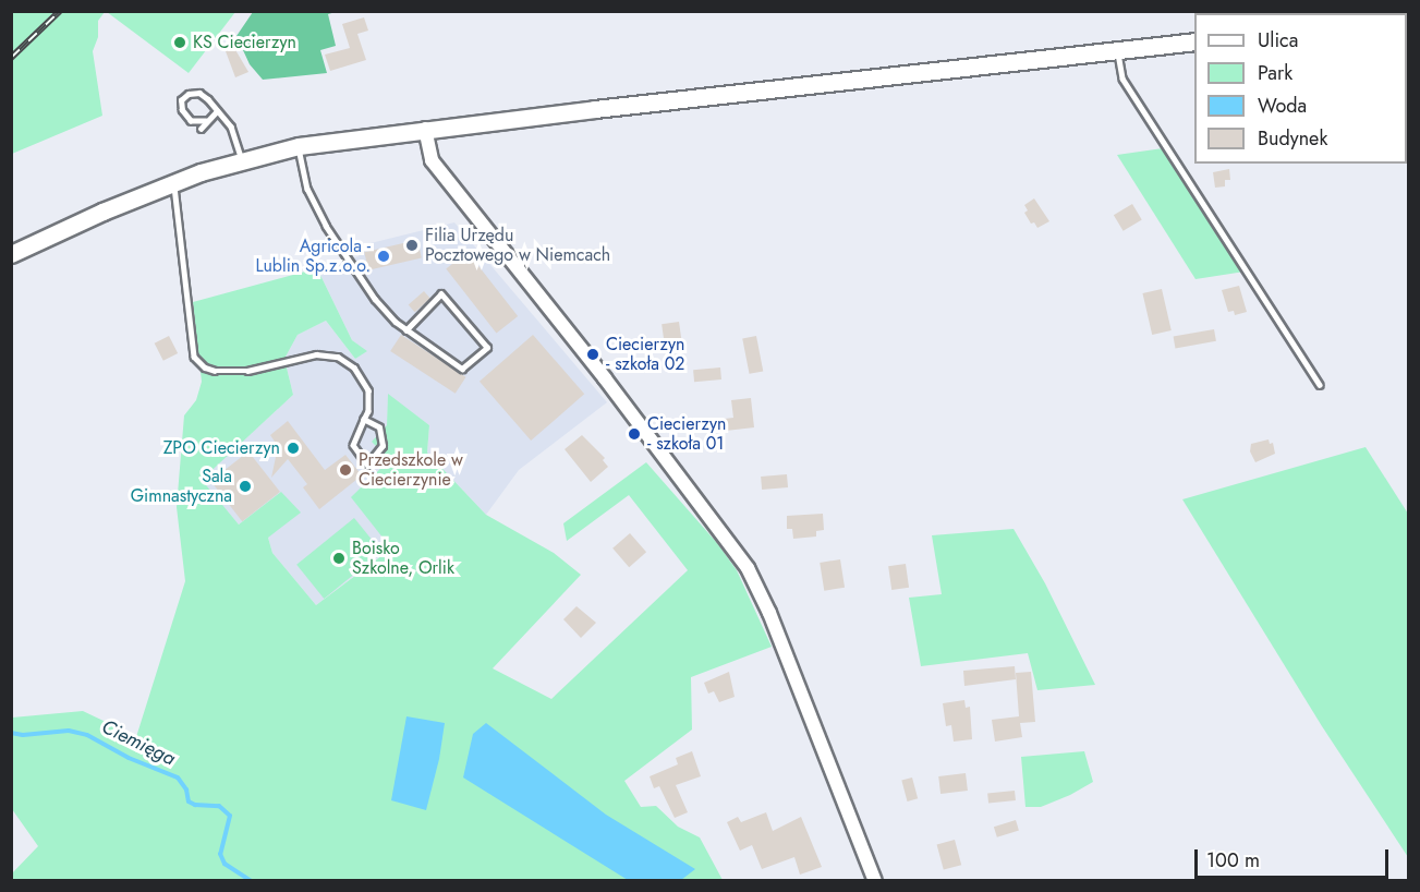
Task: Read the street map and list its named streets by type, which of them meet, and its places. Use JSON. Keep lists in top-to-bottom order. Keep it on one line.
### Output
{"water":["Ciemięga"],"places":["KS Ciecierzyn","Filia Urzędu Pocztowego w Niemcach","Agricola - Lublin Sp.z.o.o.","Ciecierzyn - szkoła 02","Ciecierzyn - szkoła 01","ZPO Ciecierzyn","Przedszkole w Ciecierzynie","Sala Gimnastyczna","Boisko Szkolne, Orlik"],"legend":["Ulica","Park","Woda","Budynek"],"scale_bar":"100 m"}
